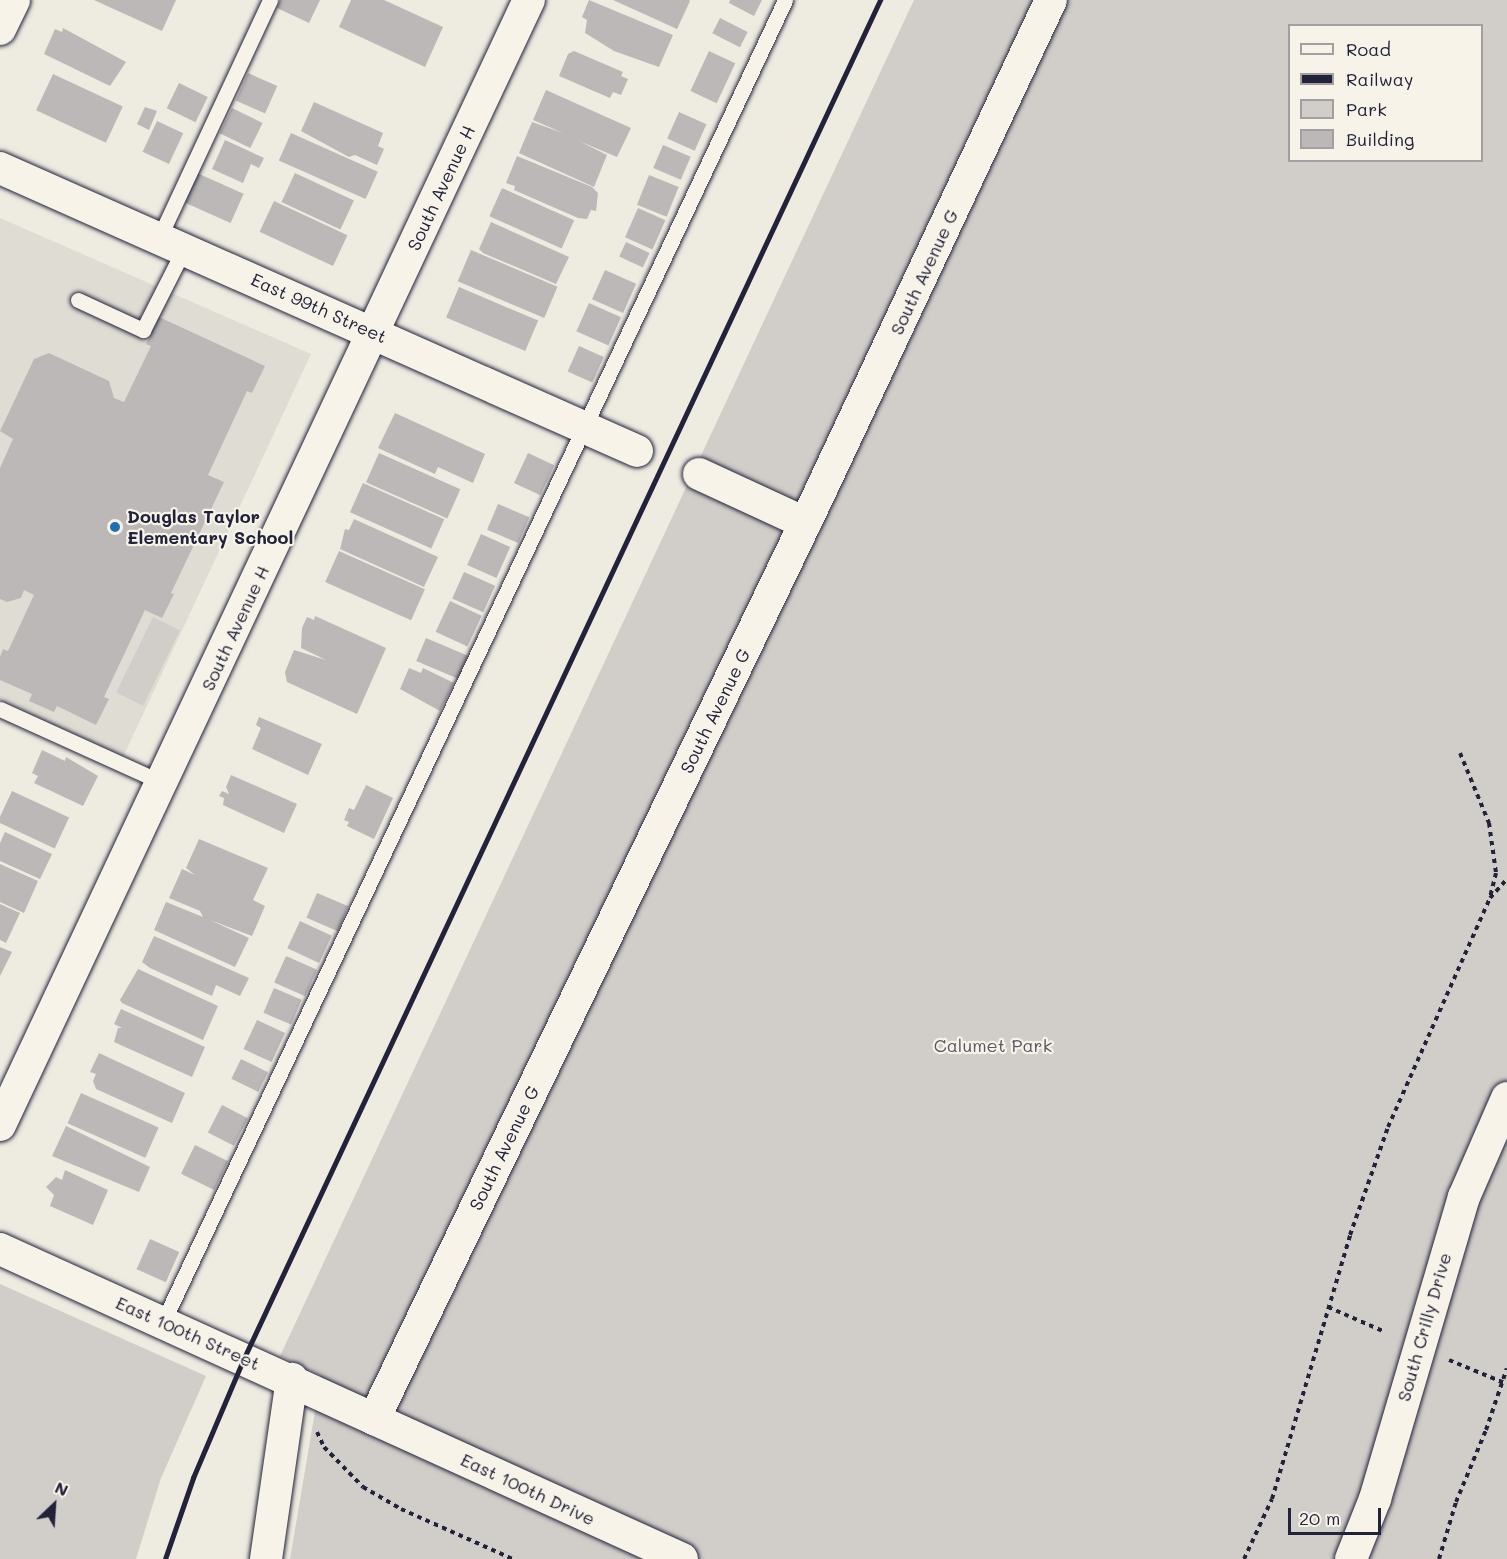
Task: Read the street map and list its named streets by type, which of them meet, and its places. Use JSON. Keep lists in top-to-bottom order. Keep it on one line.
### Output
{"streets":{"street":["South Avenue H","South Avenue G","East 99th Street","South Crilly Drive","East 100th Street","East 100th Drive"]},"crossings":[["South Avenue H","East 99th Street"],["South Avenue G","East 100th Street"],["South Avenue G","East 100th Drive"],["East 100th Street","East 100th Drive"]],"parks":["Calumet Park"],"places":["Douglas Taylor Elementary School"],"legend":["Road","Railway","Park","Building"],"scale_bar":"20 m","north":"top right"}
